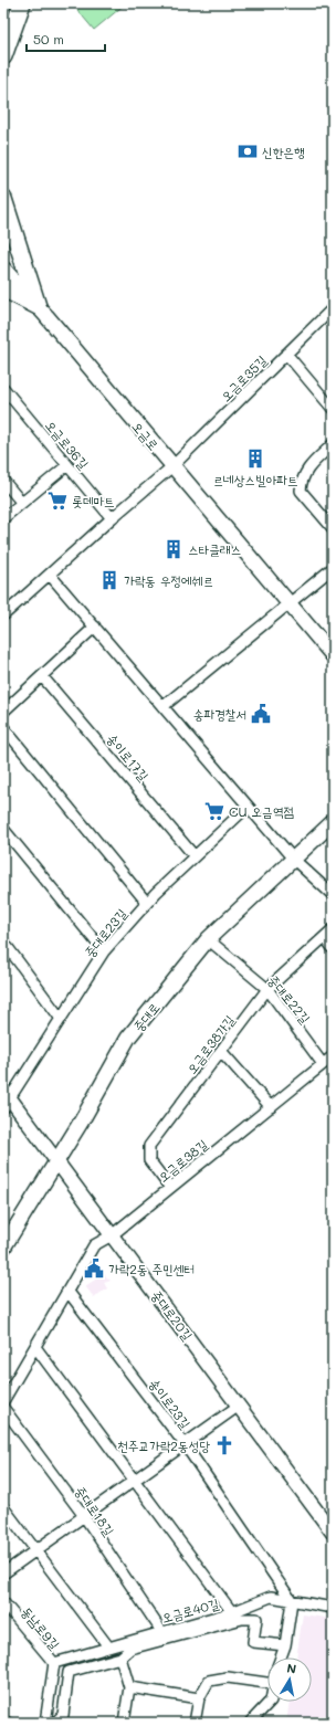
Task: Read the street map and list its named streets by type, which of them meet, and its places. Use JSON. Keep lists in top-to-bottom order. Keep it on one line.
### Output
{"streets":{"main road":["오금로","중대로"],"street":["오금로35길","오금로36길","송이로17길","중대로23길","중대로22길","오금로38가길","오금로38길","중대로20길","송이로23길","중대로18길","오금로40길","동남로9길"]},"crossings":[["오금로35길","오금로"],["송이로17길","중대로23길"],["중대로23길","중대로20길"],["중대로22길","중대로"],["중대로22길","오금로38가길"],["중대로22길","오금로38길"],["중대로","중대로20길"],["오금로38가길","오금로38길"],["오금로38길","중대로20길"],["송이로23길","오금로40길"],["중대로18길","오금로40길"],["오금로40길","동남로9길"]],"places":{"bank":["신한은행"],"building":["르네상스빌아파트","스타클래스","가락동 우정에쉐르"],"supermarket":["롯데마트","CU 오금역점"],"public building":["송파경찰서","가락2동 주민센터"],"church":["천주교가락2동성당"]},"scale_bar":"50 m","north":"top"}
